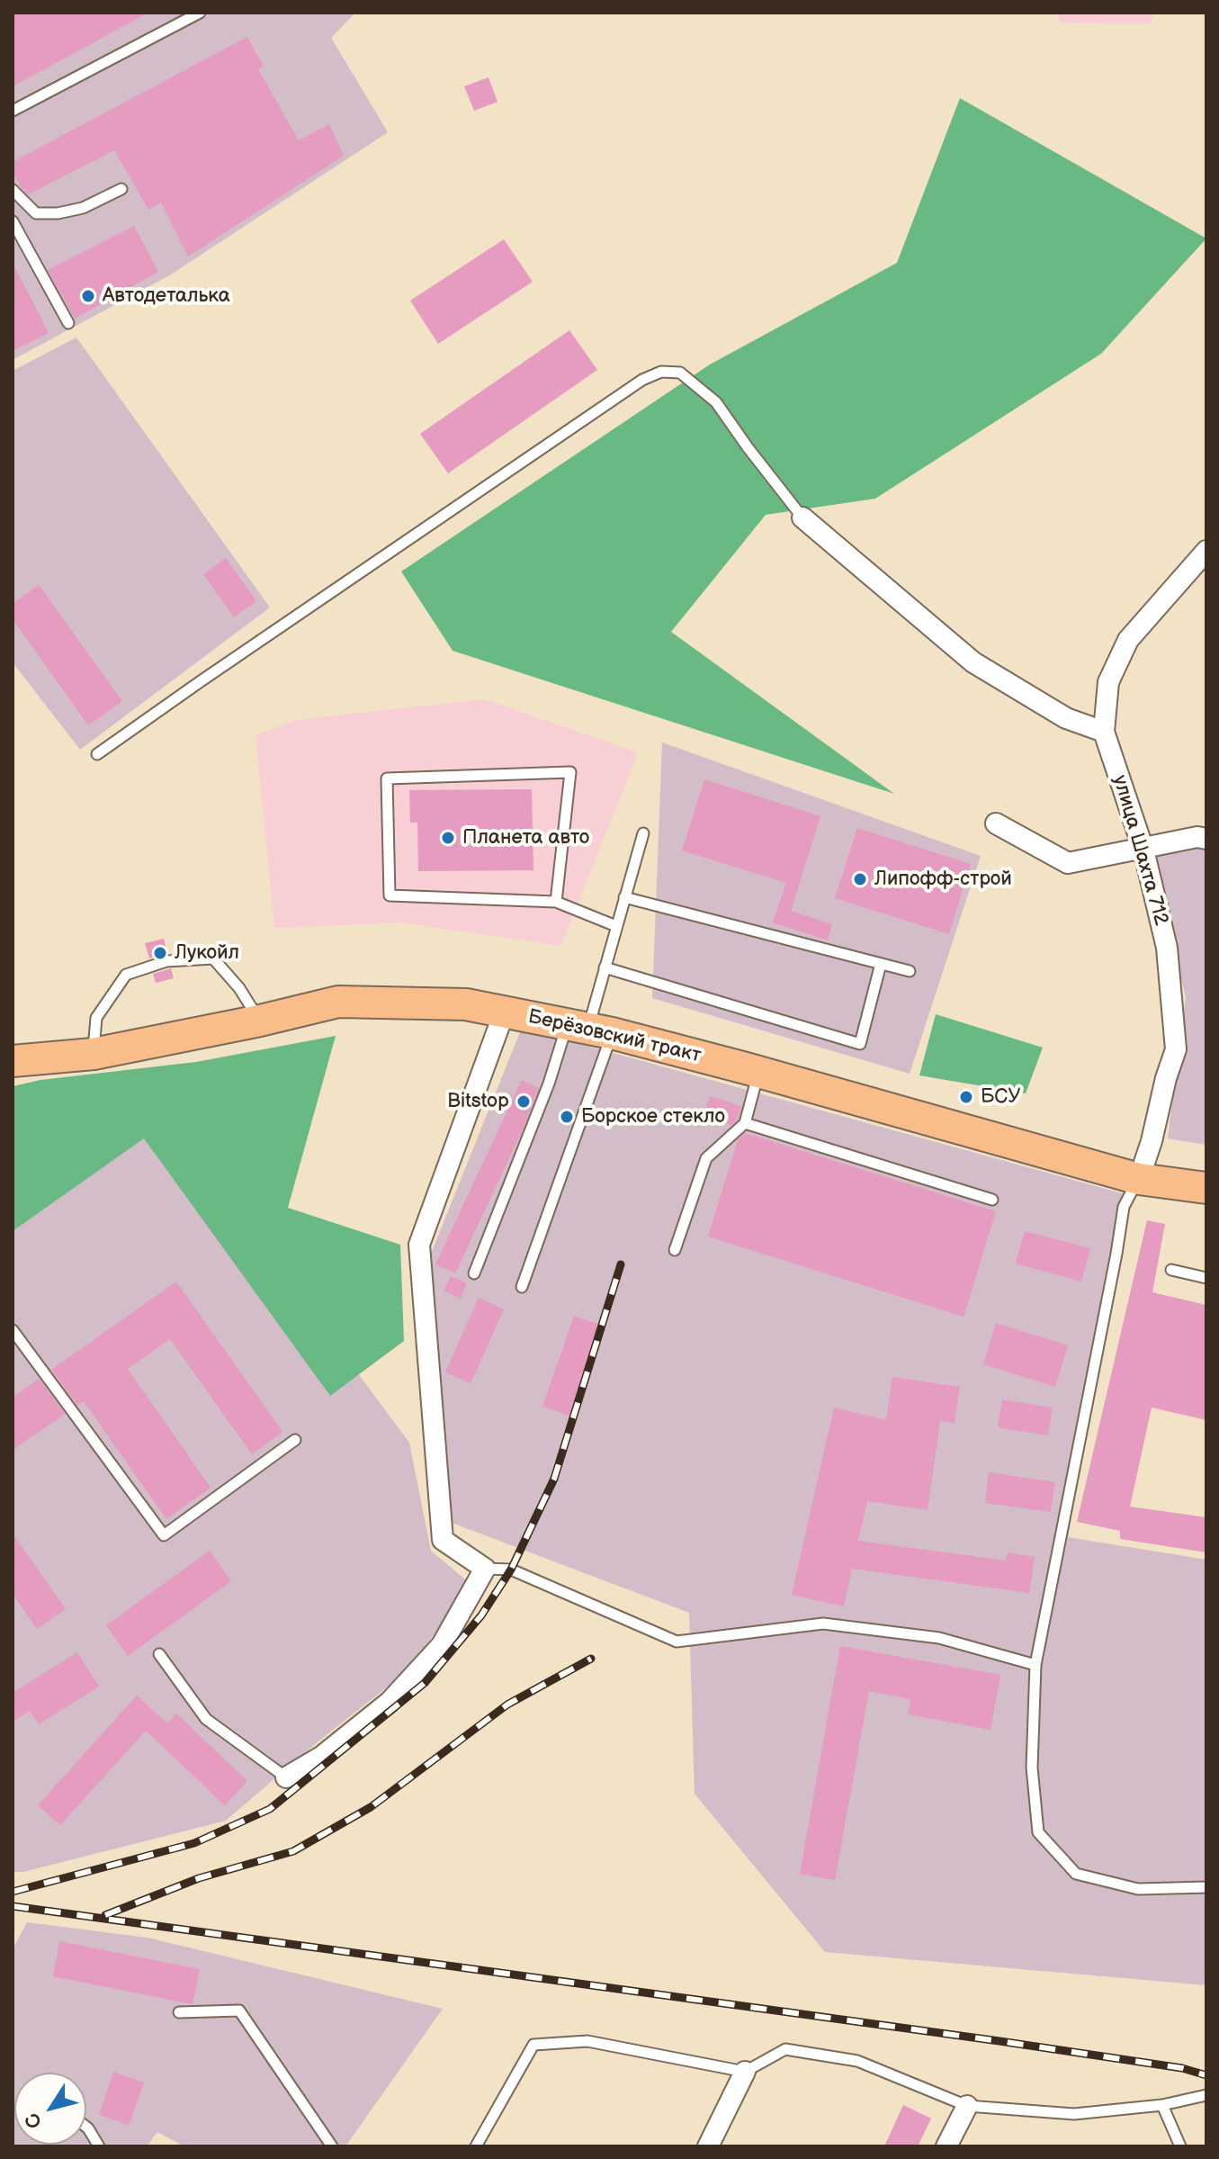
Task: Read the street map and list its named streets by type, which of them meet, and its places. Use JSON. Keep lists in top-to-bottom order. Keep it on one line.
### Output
{"streets":{"main road":["Берёзовский тракт"],"street":["улица Шахта 712"]},"crossings":[["улица Шахта 712","Берёзовский тракт"]],"places":["Автодеталька","Планета авто","Липофф-строй","Лукойл","БСУ","Bitstop","Борское стекло"],"north":"bottom left"}
